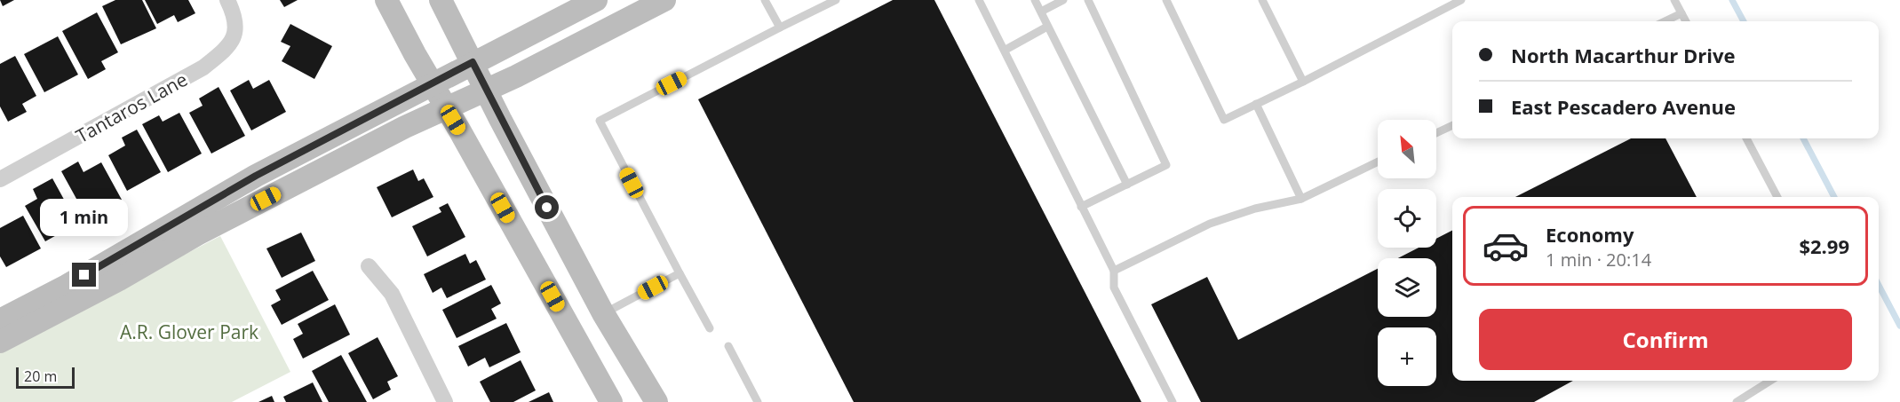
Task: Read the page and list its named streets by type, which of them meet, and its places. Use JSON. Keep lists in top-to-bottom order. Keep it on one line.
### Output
{"streets":{"street":["Tantaros Lane"]},"parks":["A.R. Glover Park"],"scale_bar":"20 m","north":"top left","page":{"banner":["North Macarthur Drive","East Pescadero Avenue"],"map_buttons":"+","bubble":"1 min","list":[{"name":"Economy","note":"1 min · 20:14","value":"$2.99"}],"buttons":"Confirm","scale":"20 m"}}
